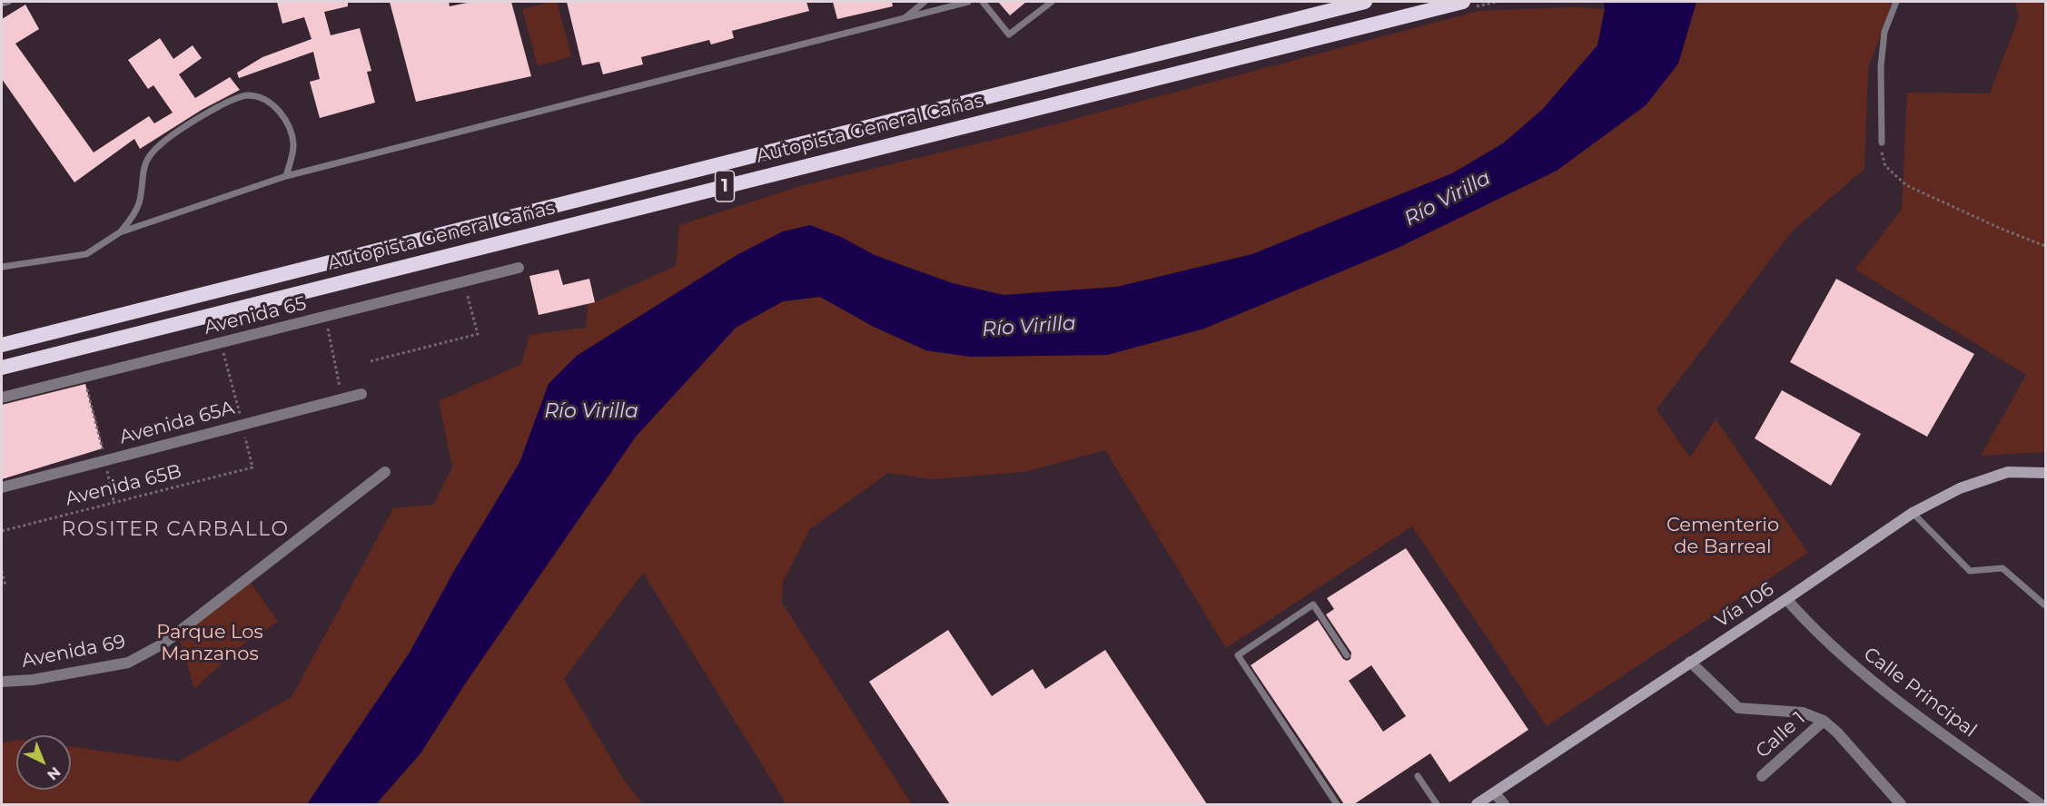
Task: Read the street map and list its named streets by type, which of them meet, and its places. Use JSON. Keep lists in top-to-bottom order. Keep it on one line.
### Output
{"streets":{"highway":["Autopista General Cañas","1"],"main road":["Vía 106"],"street":["Avenida 65","Avenida 65A","Avenida 69","Calle Principal","Calle 1"],"path":["Avenida 65B"]},"crossings":[["Avenida 65A","Avenida 65B"],["Vía 106","Calle Principal"]],"districts":["ROSITER CARBALLO"],"water":["Río Virilla"],"parks":["Cementerio de Barreal","Parque Los Manzanos"],"north":"bottom right"}
